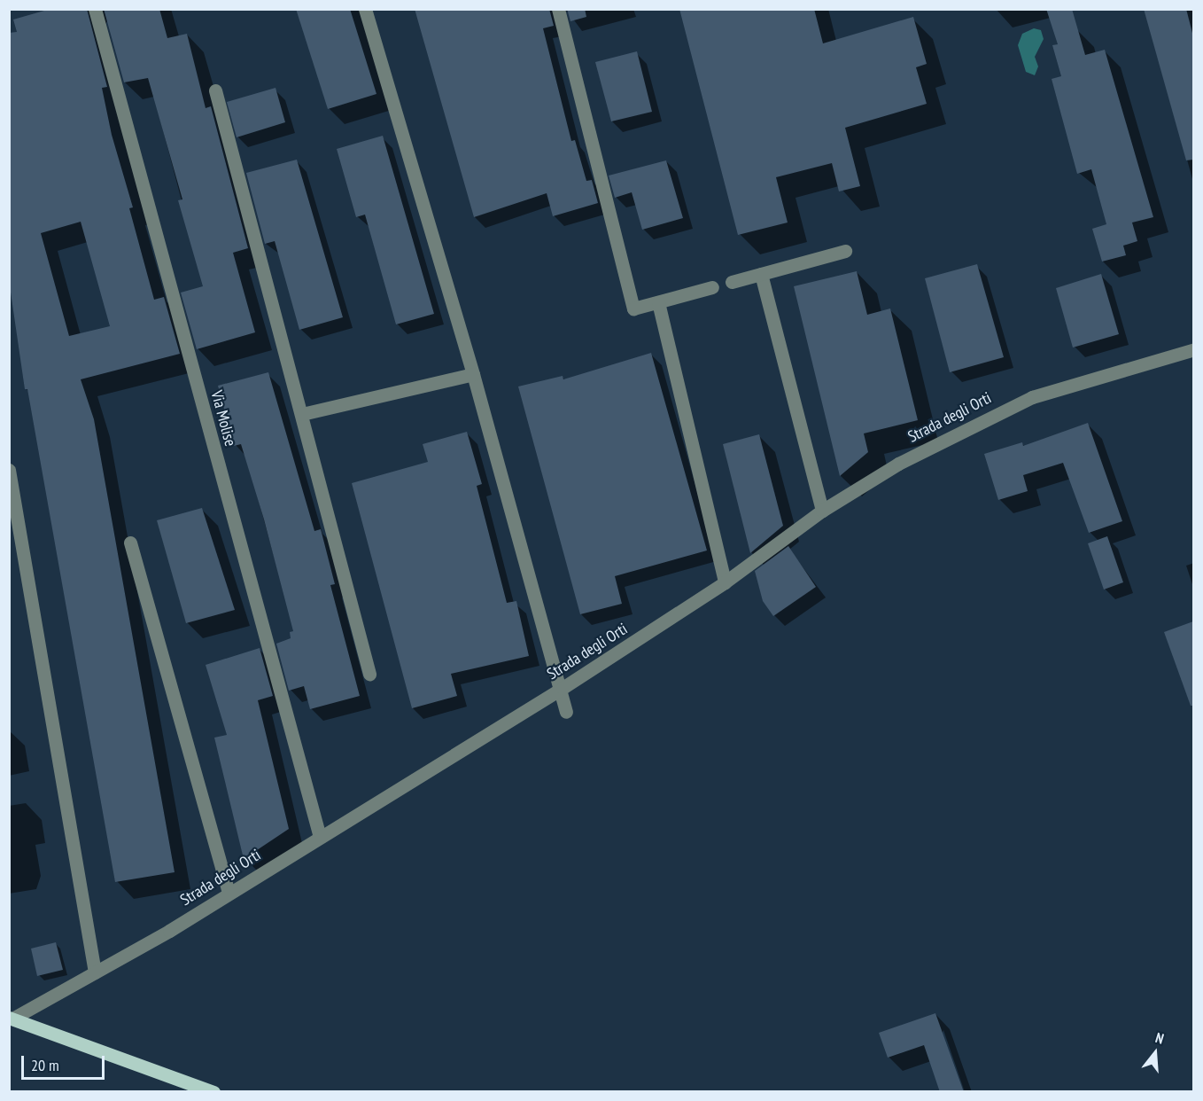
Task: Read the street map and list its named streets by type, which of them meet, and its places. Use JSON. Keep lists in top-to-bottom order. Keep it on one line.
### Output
{"streets":{"street":["Strada degli Orti","Via Molise"]},"crossings":[["Strada degli Orti","Via Molise"]],"scale_bar":"20 m","north":"top"}
